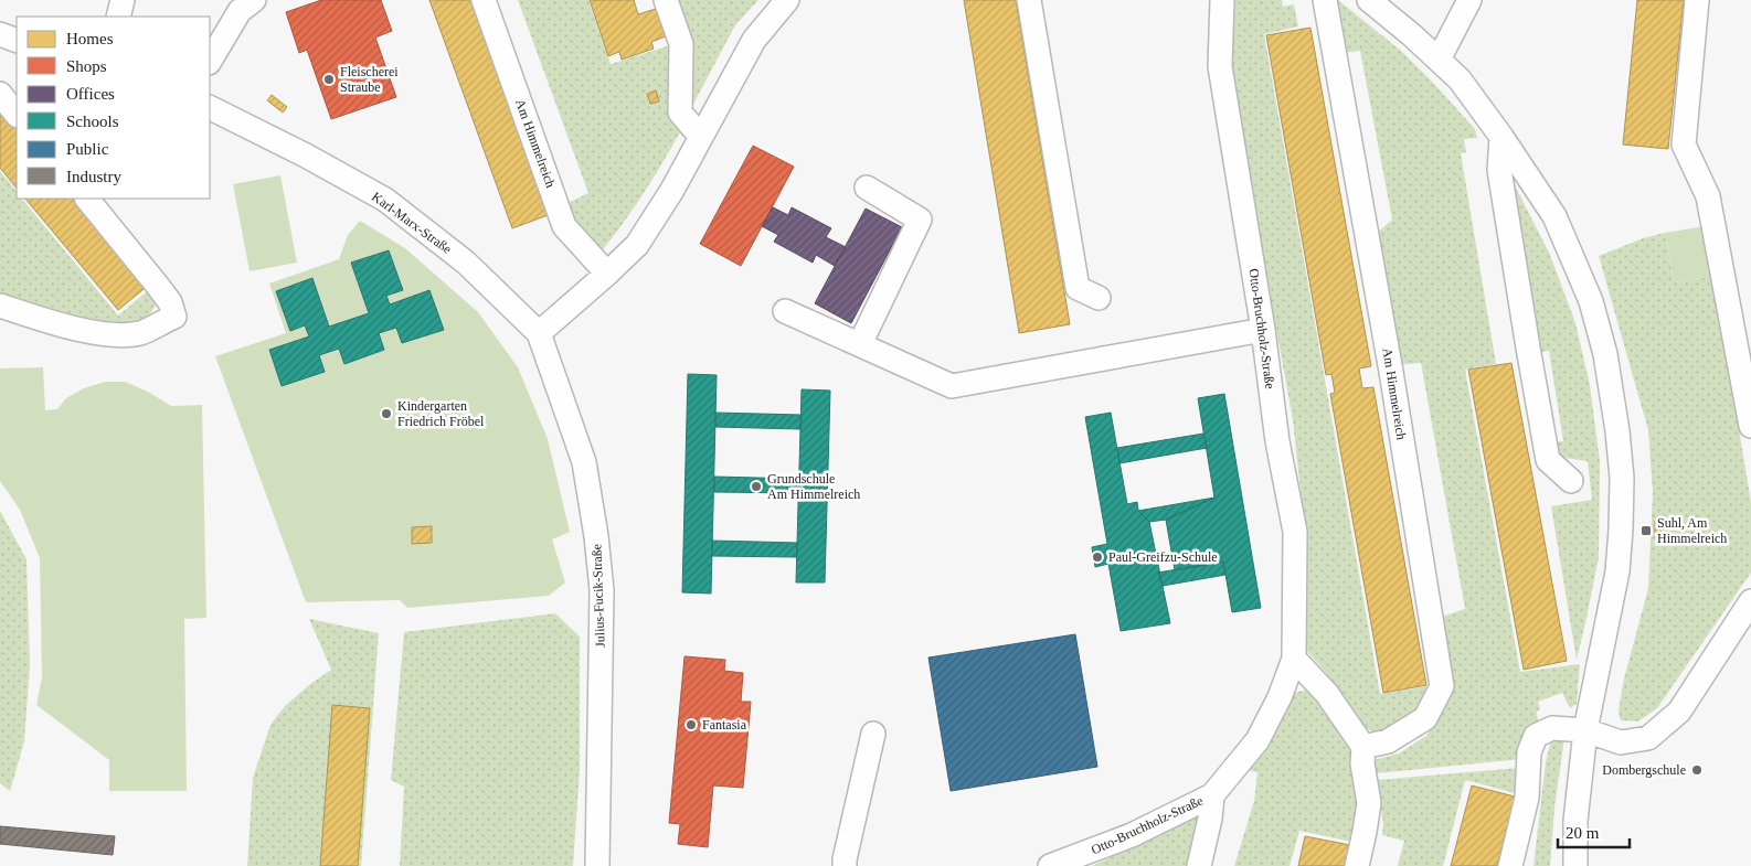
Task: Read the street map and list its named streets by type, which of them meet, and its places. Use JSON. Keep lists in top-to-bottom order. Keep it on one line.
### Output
{"streets":{"street":["Am Himmelreich","Karl-Marx-Straße","Otto-Bruchholz-Straße","Julius-Fucik-Straße"]},"crossings":[["Karl-Marx-Straße","Julius-Fucik-Straße"]],"places":{"other":["Fleischerei Straube","Kindergarten Friedrich Fröbel","Grundschule Am Himmelreich","Paul-Greifzu-Schule","Fantasia","Dombergschule"],"transit":["Suhl, Am Himmelreich"]},"legend":["Homes","Shops","Offices","Schools","Public","Industry"],"scale_bar":"20 m"}
